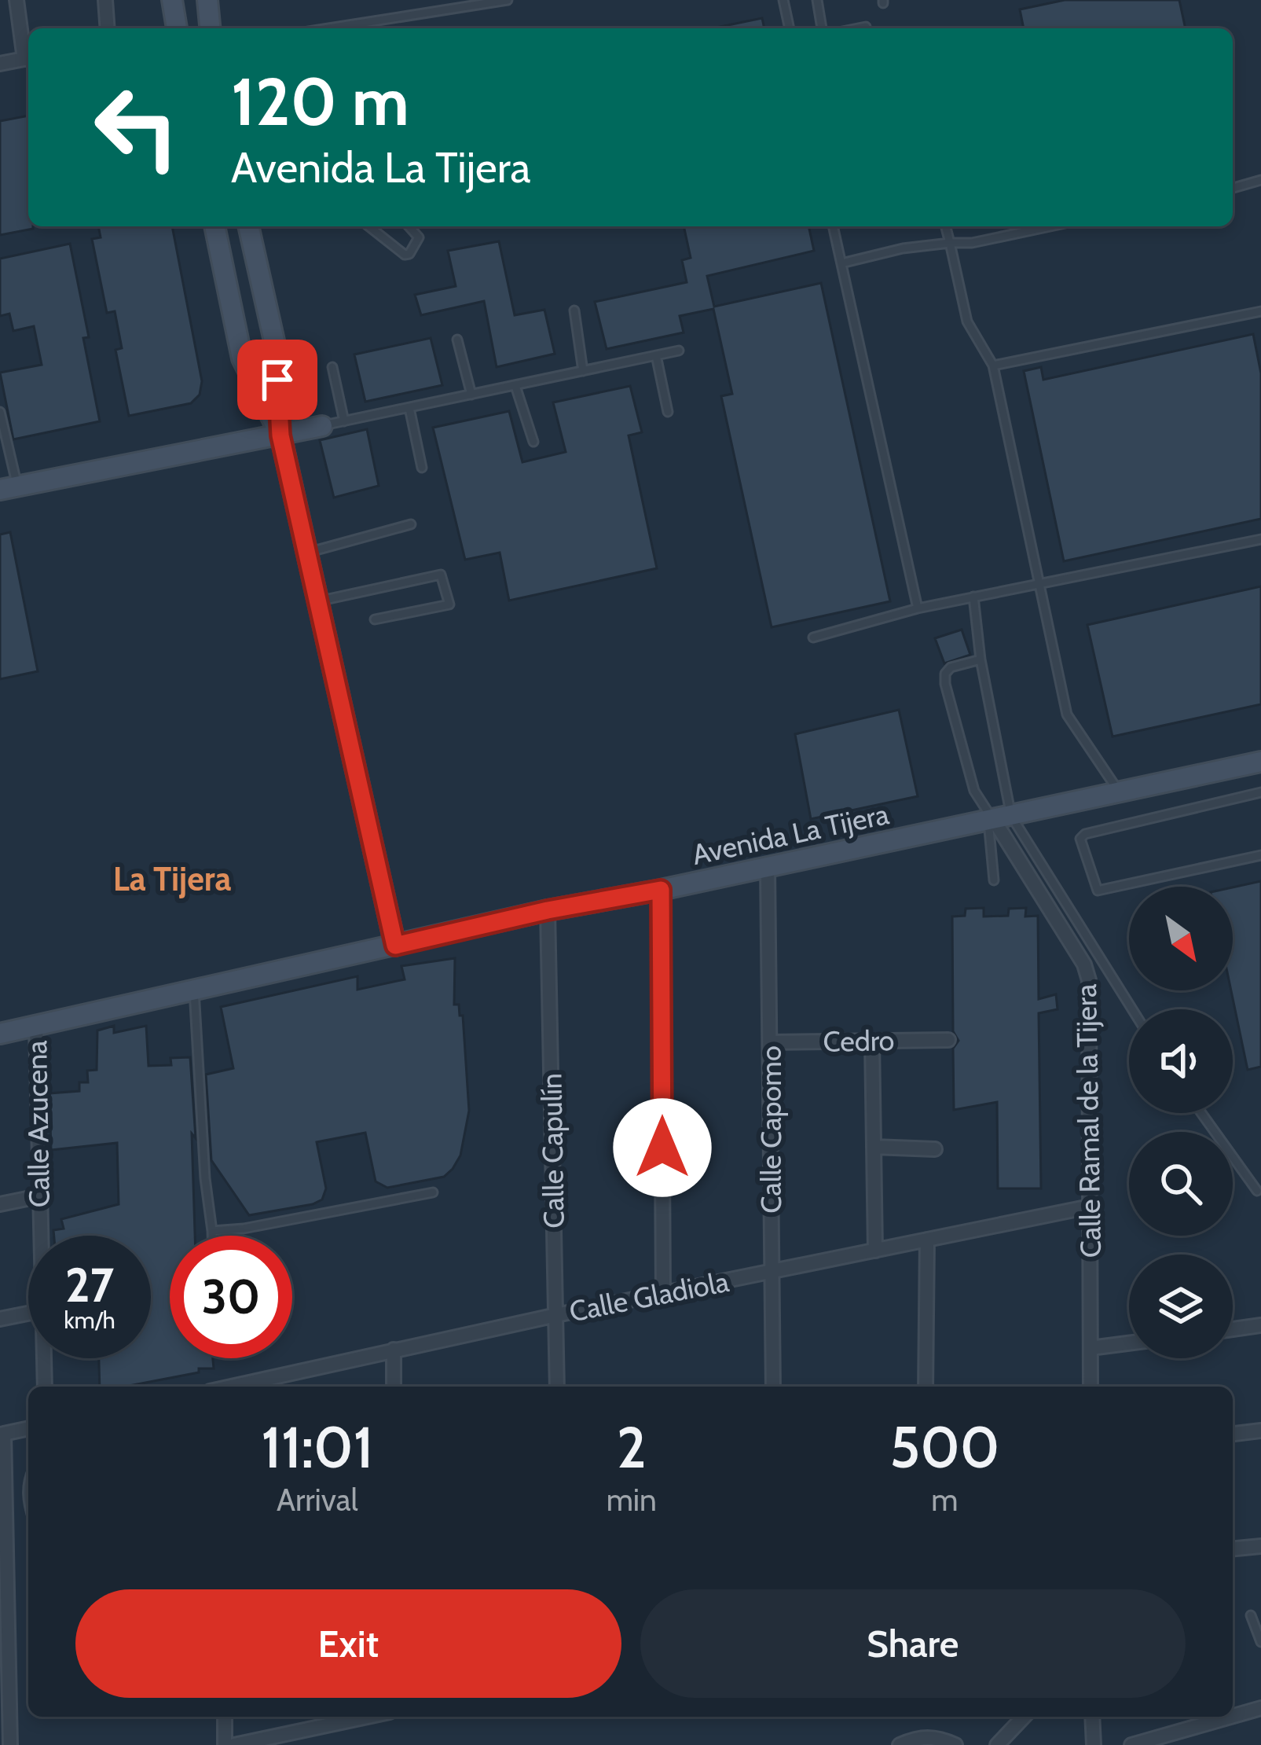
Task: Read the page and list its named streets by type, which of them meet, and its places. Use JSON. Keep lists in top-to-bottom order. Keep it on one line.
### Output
{"streets":{"main road":["Avenida La Tijera"],"street":["Cedro","Calle Ramal de la Tijera","Calle Azucena","Calle Capomo","Calle Capulín","Calle Gladiola"]},"crossings":[["Avenida La Tijera","Calle Ramal de la Tijera"],["Avenida La Tijera","Calle Azucena"],["Avenida La Tijera","Calle Capomo"],["Avenida La Tijera","Calle Capulín"],["Cedro","Calle Capomo"],["Calle Ramal de la Tijera","Calle Gladiola"],["Calle Capomo","Calle Gladiola"],["Calle Capulín","Calle Gladiola"]],"districts":["La Tijera"],"north":"bottom right","page":{"turn":["120 m","Avenida La Tijera"],"speed":"27 km/h","limit":"30","eta":["11:01","Arrival","2","min","500","m"],"buttons":["Exit","Share"]}}
